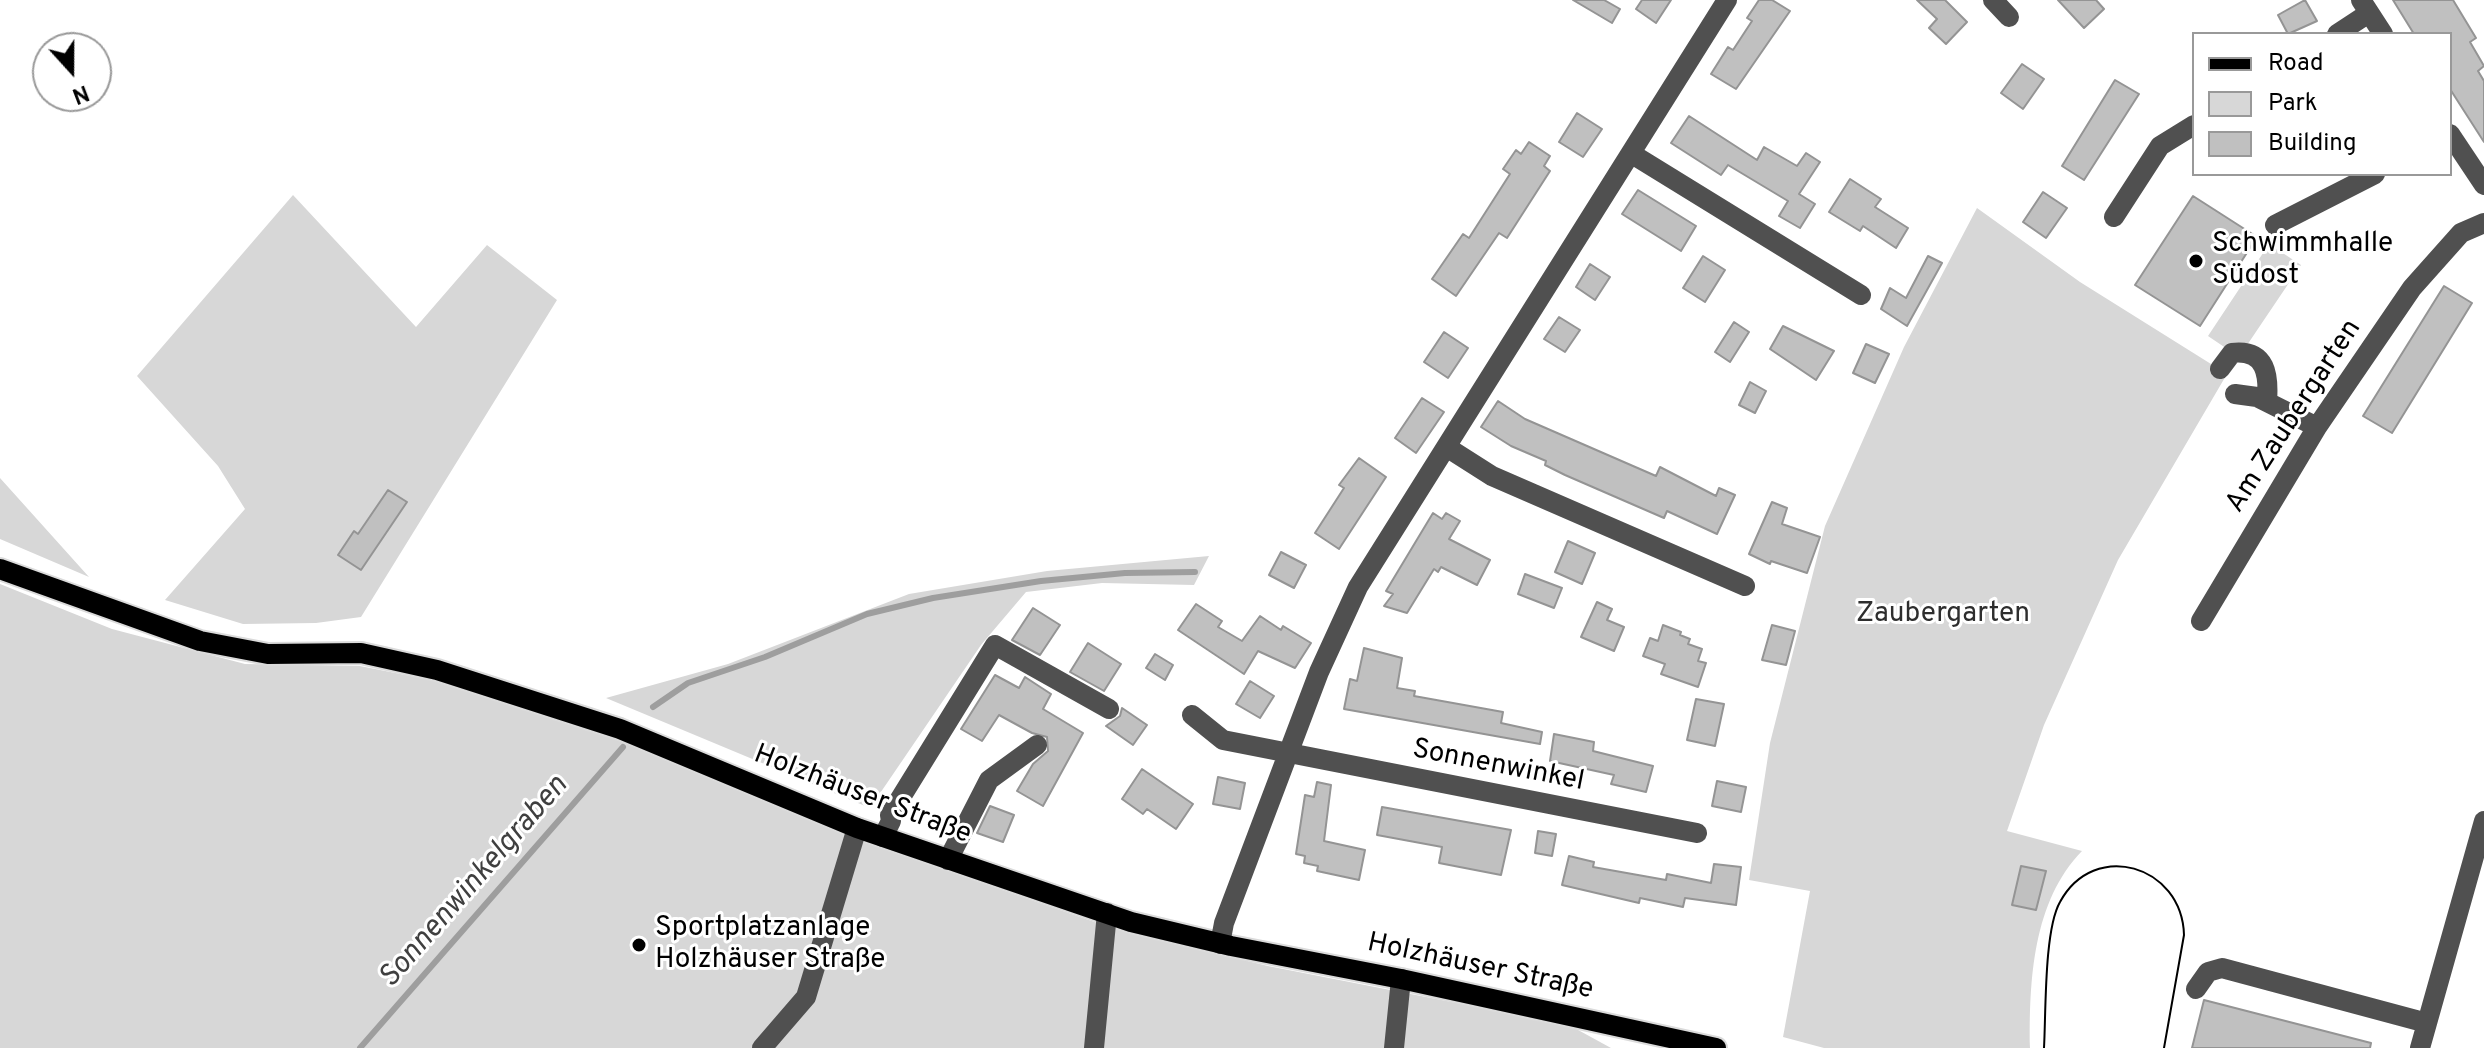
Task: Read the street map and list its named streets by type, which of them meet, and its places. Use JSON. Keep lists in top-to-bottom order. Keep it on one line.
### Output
{"streets":{"main road":["Holzhäuser Straße"],"street":["Am Zaubergarten","Sonnenwinkel"]},"water":["Sonnenwinkelgraben"],"parks":["Zaubergarten"],"places":["Schwimmhalle Südost","Sportplatzanlage Holzhäuser Straße"],"legend":["Road","Park","Building"],"north":"bottom"}
